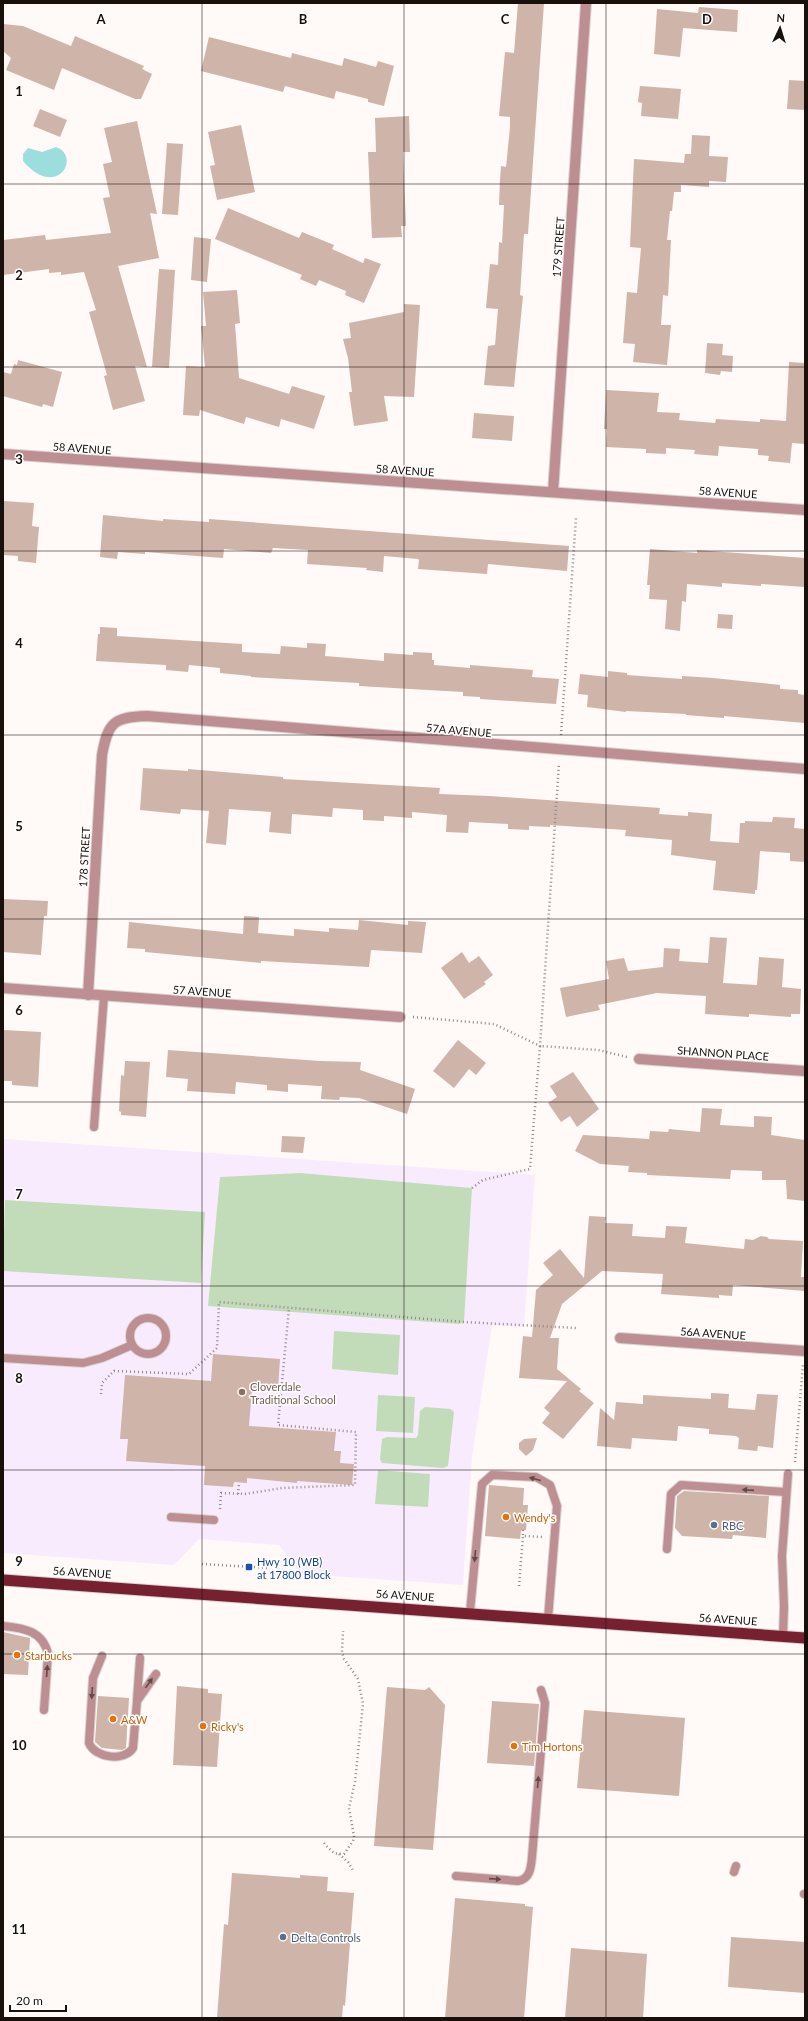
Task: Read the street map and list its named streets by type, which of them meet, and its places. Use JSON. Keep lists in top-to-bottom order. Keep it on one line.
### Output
{"streets":{"highway":["56 AVENUE"],"street":["179 STREET","58 AVENUE","57A AVENUE","178 STREET","57 AVENUE","SHANNON PLACE","56A AVENUE"]},"crossings":[["179 STREET","58 AVENUE"],["57A AVENUE","178 STREET"],["178 STREET","57 AVENUE"]],"places":{"other":["Cloverdale Traditional School","Wendy's","RBC","Starbucks","A&W","Ricky's","Tim Hortons","Delta Controls"],"transit":["Hwy 10 (WB) at 17800 Block"]},"scale_bar":"20 m","north":"top","grid":{"columns":["A","B","C","D"],"rows":["1","2","3","4","5","6","7","8","9","10","11"]}}
